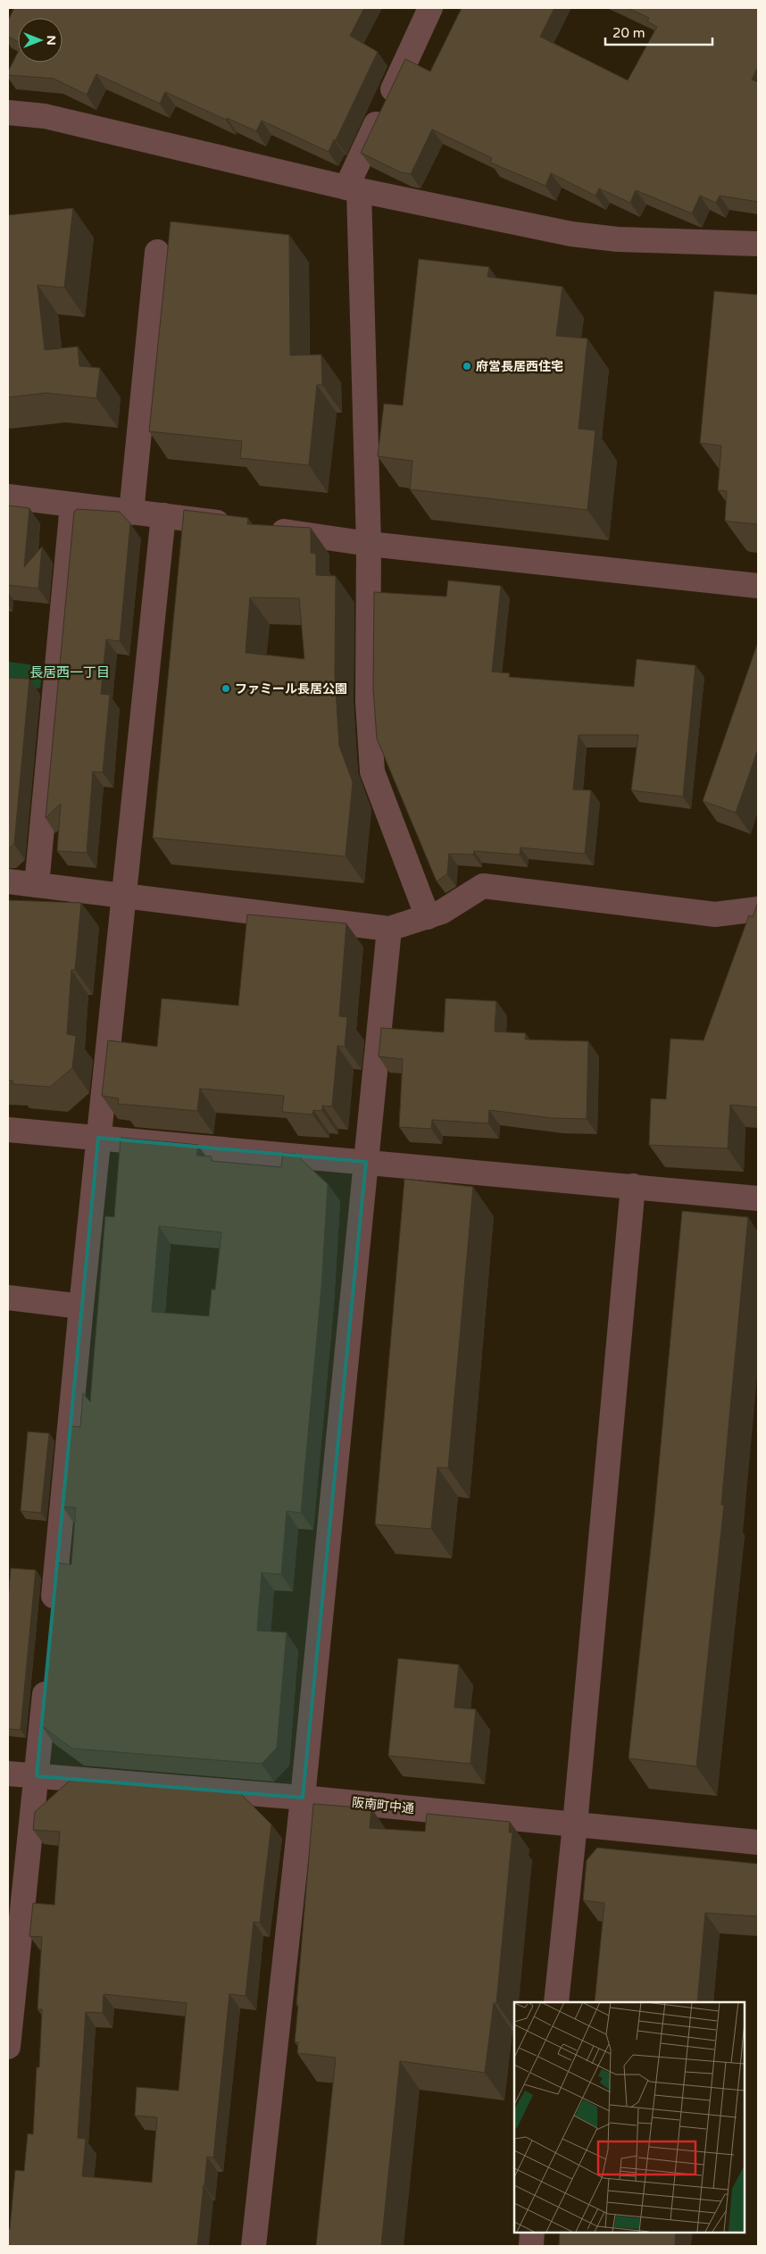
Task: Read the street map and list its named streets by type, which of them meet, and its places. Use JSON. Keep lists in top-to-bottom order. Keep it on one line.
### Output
{"streets":{"street":["阪南町中通"]},"districts":["長居西一丁目"],"places":["府営長居西住宅","ファミール長居公園"],"scale_bar":"20 m","north":"right"}
